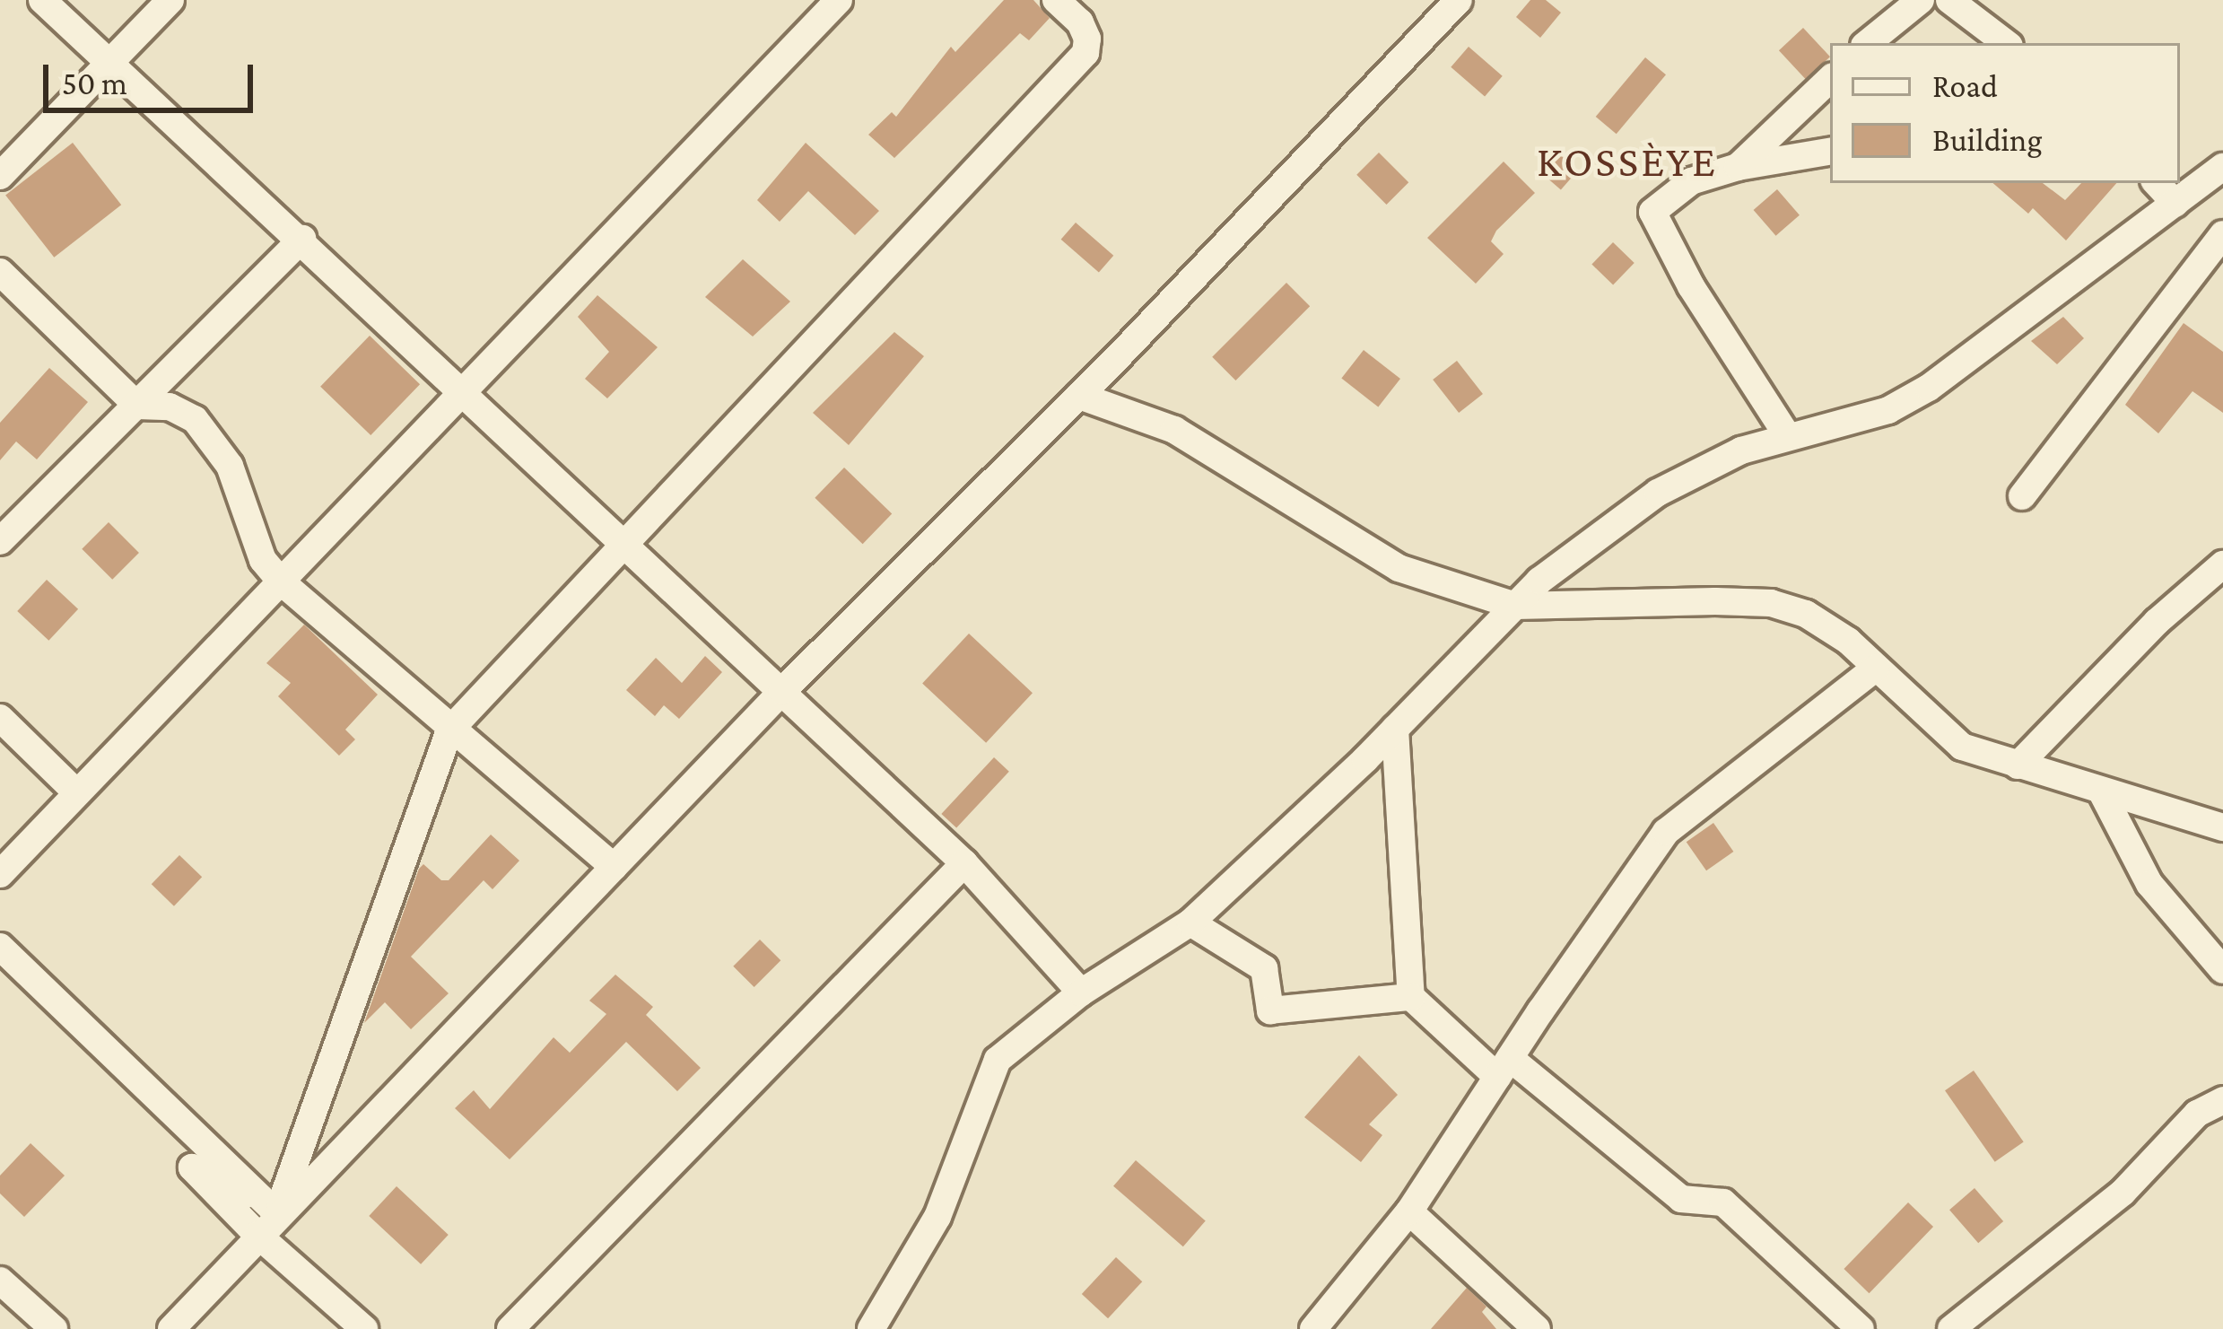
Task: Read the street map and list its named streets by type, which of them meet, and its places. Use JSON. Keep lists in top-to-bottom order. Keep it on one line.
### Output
{"districts":["KOSSÈYE"],"legend":["Road","Building"],"scale_bar":"50 m"}
